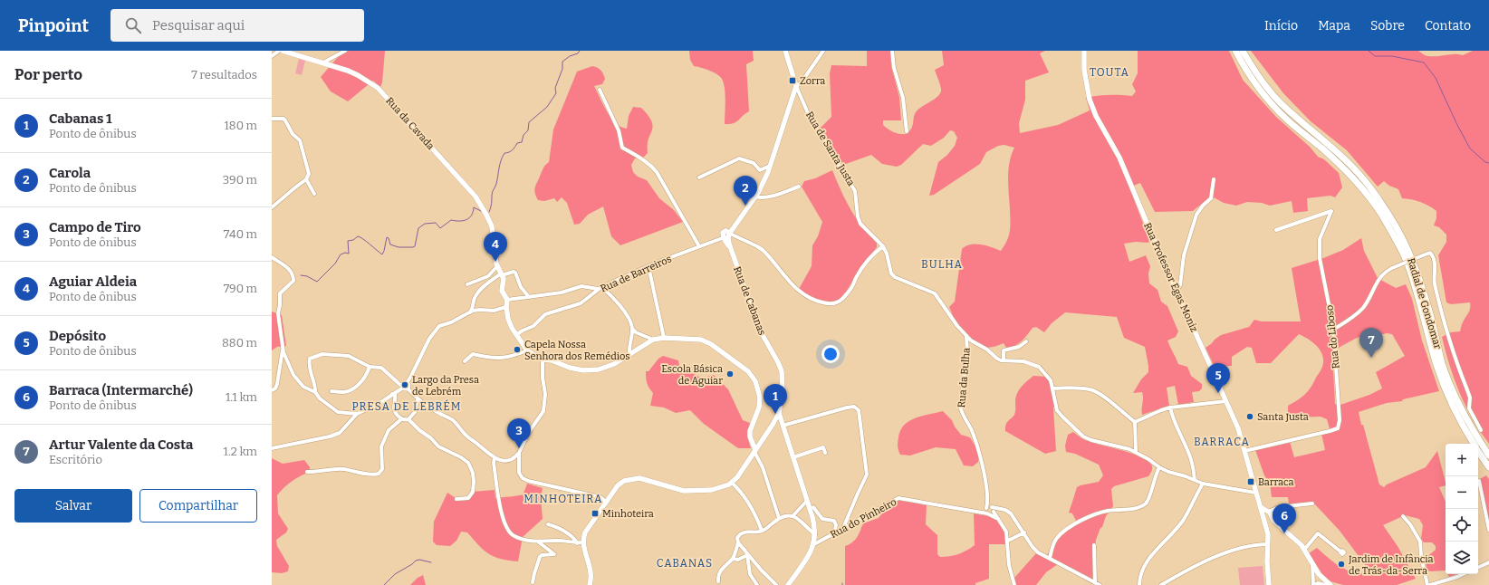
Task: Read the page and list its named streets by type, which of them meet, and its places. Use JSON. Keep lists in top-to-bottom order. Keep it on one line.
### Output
{"streets":{"highway":["Radial de Gondomar"],"street":["Rua da Cavada","Rua de Santa Justa","Rua de Barreiros","Rua Professor Egas Moniz","Rua de Cabanas","Rua do Liboso","Rua da Bulha","Rua do Pinheiro"]},"crossings":[["Rua de Barreiros","Rua de Cabanas"],["Rua Professor Egas Moniz","Rua do Liboso"]],"districts":["TOUTA","BULHA","PRESA DE LEBRÉM","BARRACA","MINHOTEIRA","CABANAS"],"places":{"transit":["Zorra","Barraca","Minhoteira"],"other":["Capela Nossa Senhora dos Remédios","Escola Básica de Aguiar","Largo da Presa de Lebrém","Santa Justa","Jardim de Infância de Trás-da-Serra"]},"page":{"header":"Pinpoint","search":"Pesquisar aqui","nav":["Início","Mapa","Sobre","Contato"],"heading":["Por perto","7 resultados"],"list":[{"mark":"1","name":"Cabanas 1","note":"Ponto de ônibus","value":"180 m"},{"mark":"2","name":"Carola","note":"Ponto de ônibus","value":"390 m"},{"mark":"3","name":"Campo de Tiro","note":"Ponto de ônibus","value":"740 m"},{"mark":"4","name":"Aguiar Aldeia","note":"Ponto de ônibus","value":"790 m"},{"mark":"5","name":"Depósito","note":"Ponto de ônibus","value":"880 m"},{"mark":"6","name":"Barraca (Intermarché)","note":"Ponto de ônibus","value":"1.1 km"},{"mark":"7","name":"Artur Valente da Costa","note":"Escritório","value":"1.2 km"}],"pins":["2","4","7","5","1","3","6"],"map_buttons":["+","−"],"buttons":["Salvar","Compartilhar"]}}
